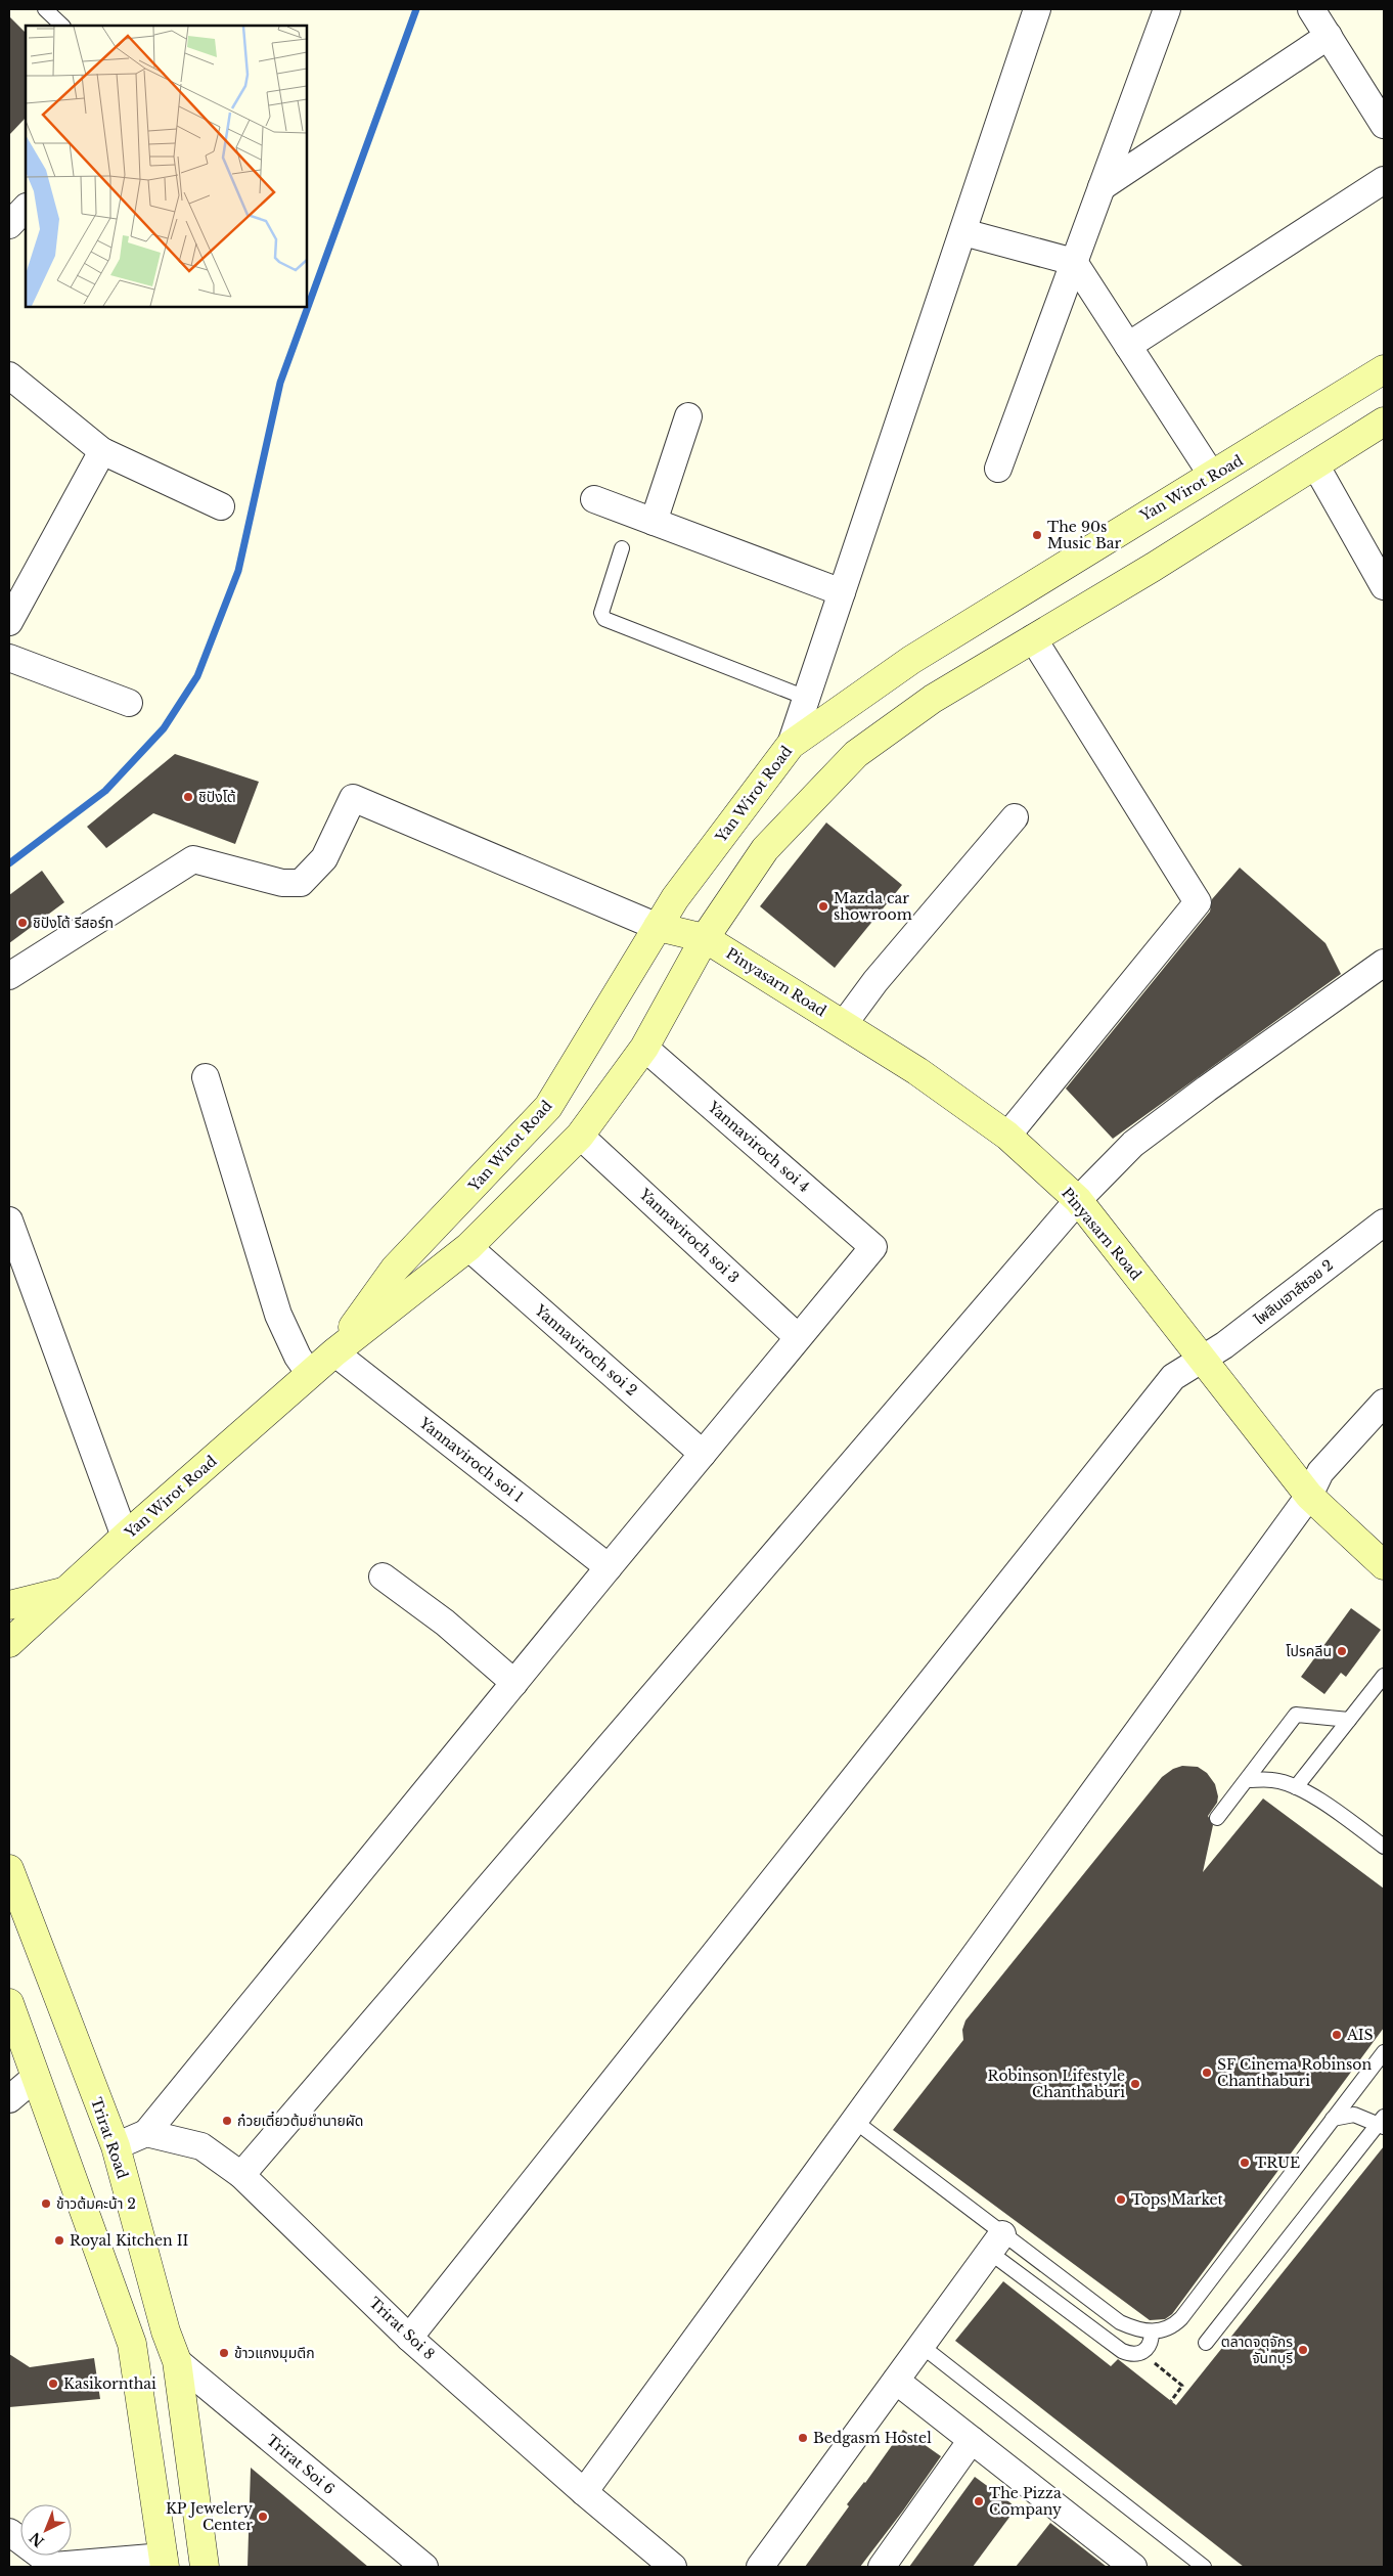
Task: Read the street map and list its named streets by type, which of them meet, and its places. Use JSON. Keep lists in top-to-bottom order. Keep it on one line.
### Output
{"streets":{"main road":["Yan Wirot Road","Pinyasarn Road","Trirat Road"],"street":["Yannaviroch soi 4","Yannaviroch soi 3","ไพลินเฮาส์ซอย 2","Yannaviroch soi 2","Yannaviroch soi 1","Trirat Soi 8","Trirat Soi 6"]},"crossings":[["Yan Wirot Road","Pinyasarn Road"],["Yan Wirot Road","Yannaviroch soi 4"],["Yan Wirot Road","Yannaviroch soi 3"],["Yan Wirot Road","Yannaviroch soi 2"],["Yan Wirot Road","Yannaviroch soi 1"],["Pinyasarn Road","ไพลินเฮาส์ซอย 2"],["Yannaviroch soi 4","Yannaviroch soi 3"],["ไพลินเฮาส์ซอย 2","Trirat Soi 8"],["Trirat Road","Trirat Soi 6"]],"places":["The 90s Music Bar","ชิปังโต้","Mazda car showroom","ชิปังโต้ รีสอร์ท","โปรคลีน","AIS","SF Cinema Robinson Chanthaburi","Robinson Lifestyle Chanthaburi","ก๋วยเตี๋ยวต้มยำนายผัด","TRUE","Tops Market","ข้าวต้มคะน้า 2","Royal Kitchen II","ตลาดจตุจักร จันทบุรี","ข้าวแกงมุมตึก","Kasikornthai","Bedgasm Hostel","The Pizza Company","KP Jewelery Center"],"north":"bottom left"}
